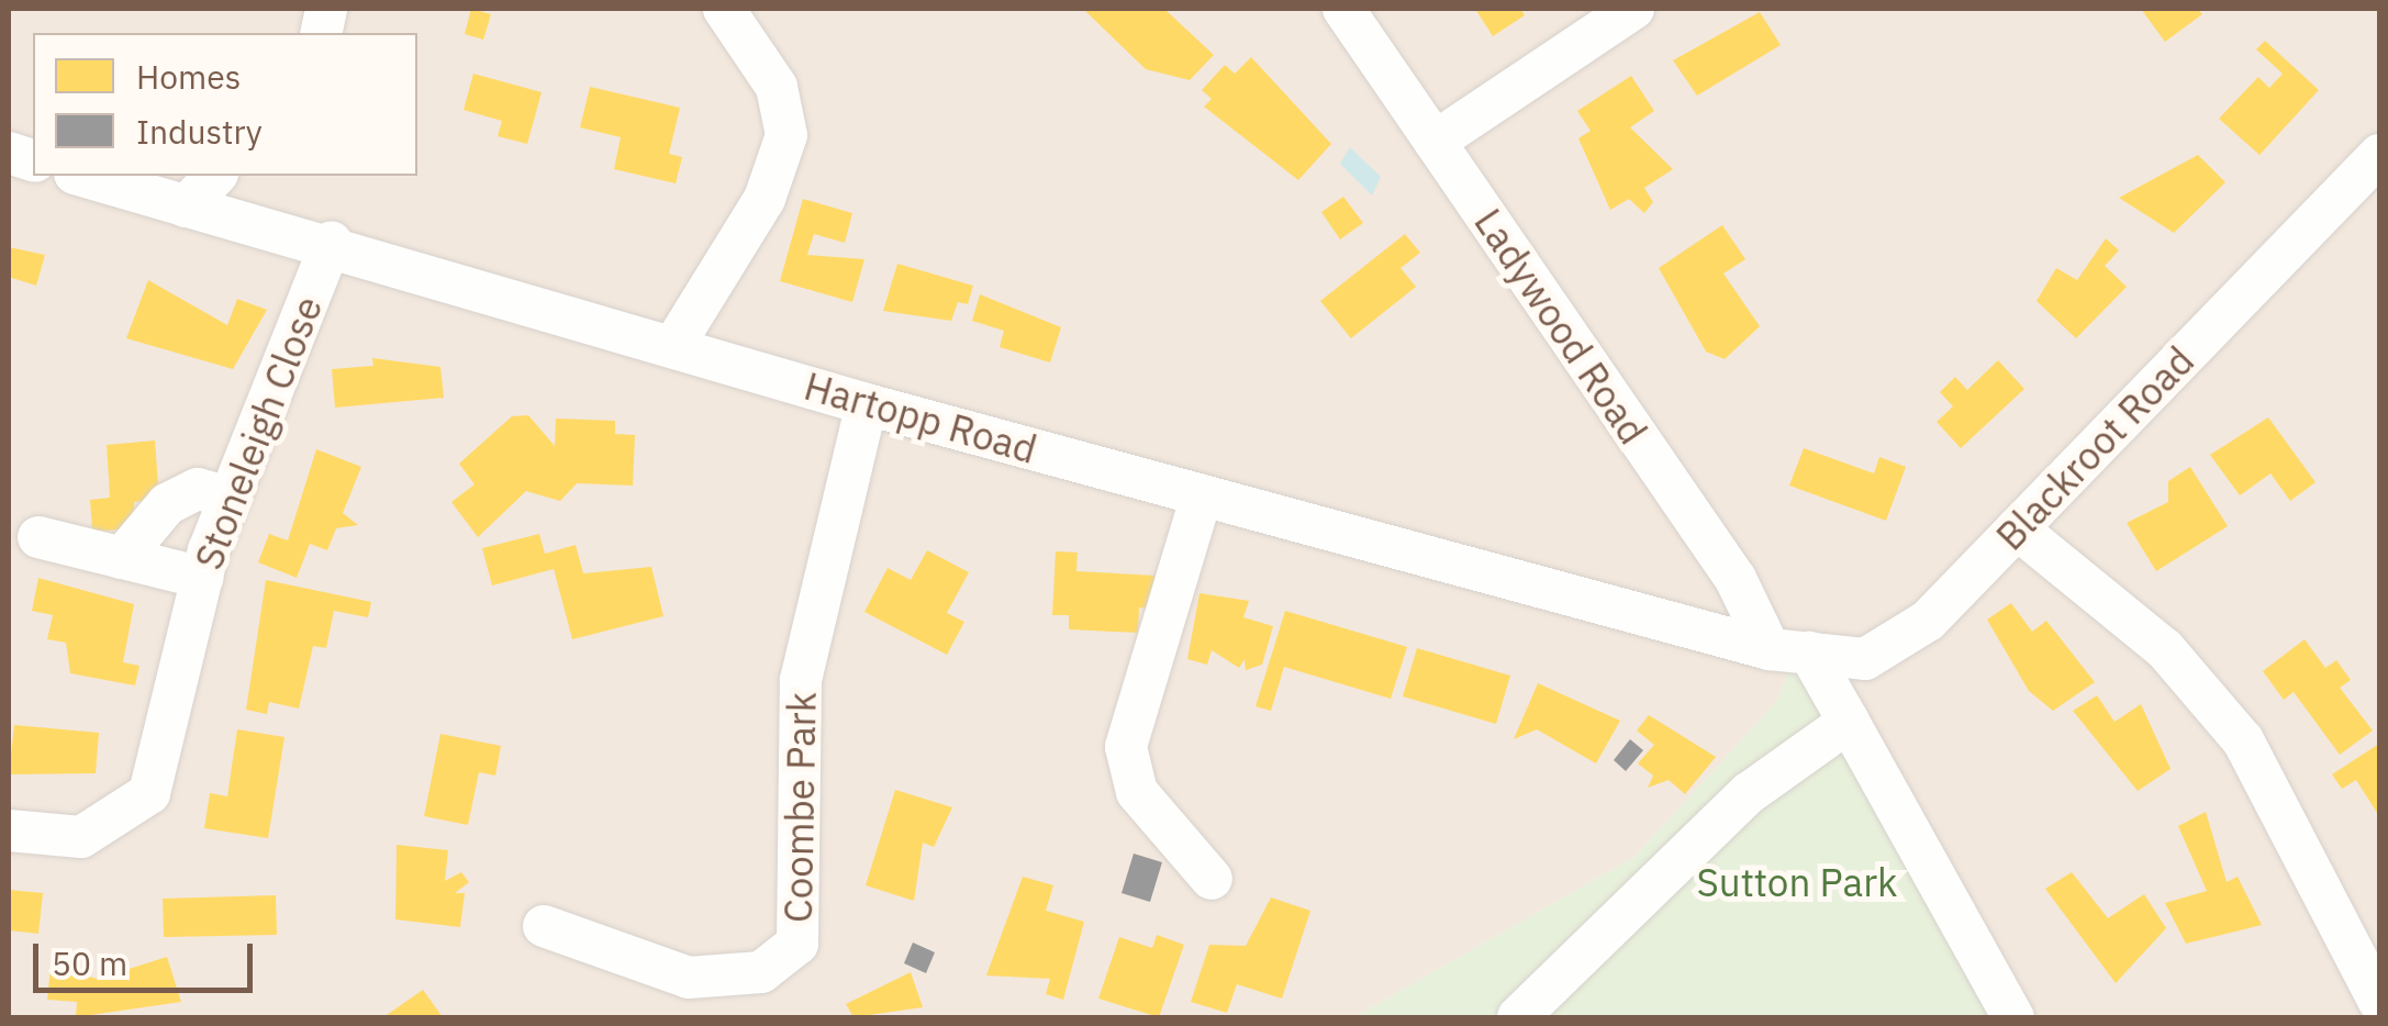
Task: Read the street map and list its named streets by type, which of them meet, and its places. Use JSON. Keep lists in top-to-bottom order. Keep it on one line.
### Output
{"streets":{"street":["Ladywood Road","Hartopp Road","Stoneleigh Close","Blackroot Road","Coombe Park"]},"crossings":[["Ladywood Road","Hartopp Road"],["Ladywood Road","Blackroot Road"],["Hartopp Road","Stoneleigh Close"],["Hartopp Road","Blackroot Road"],["Hartopp Road","Coombe Park"]],"parks":["Sutton Park"],"legend":["Homes","Industry"],"scale_bar":"50 m"}
